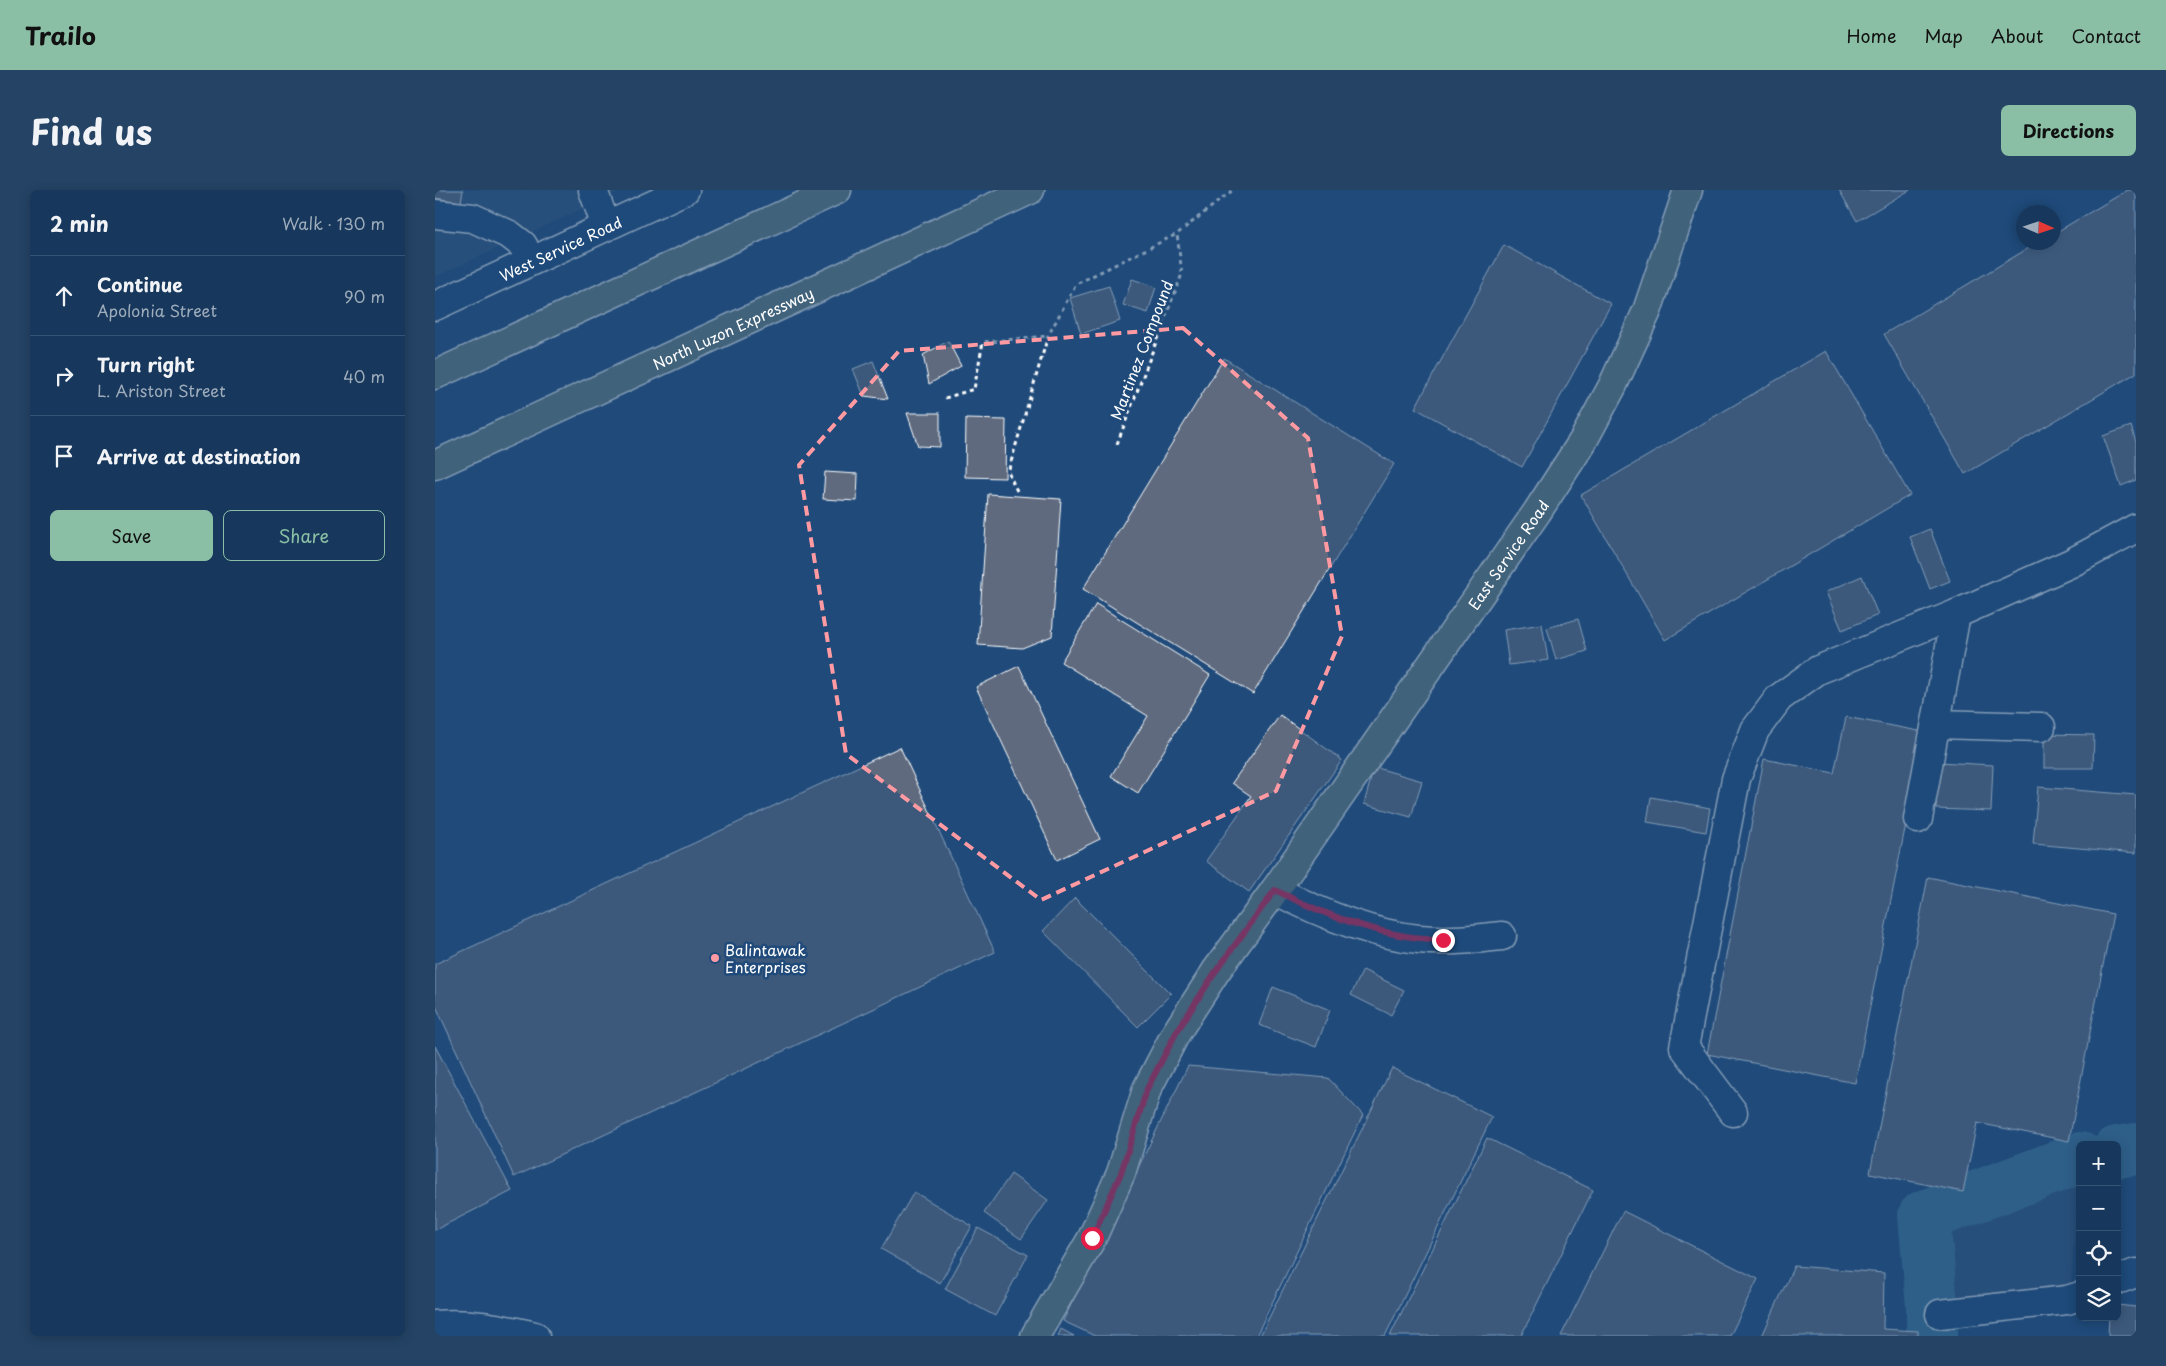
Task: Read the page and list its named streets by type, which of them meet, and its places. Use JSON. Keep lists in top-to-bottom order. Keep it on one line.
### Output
{"streets":{"main road":["North Luzon Expressway","East Service Road"],"street":["West Service Road"],"path":["Martinez Compound"]},"places":["Balintawak Enterprises"],"north":"right","page":{"header":"Trailo","nav":["Home","Map","About","Contact"],"title":"Find us","buttons":["Directions",["Save","Share"]],"heading":["2 min","Walk · 130 m"],"list":[["Continue","Apolonia Street","90 m"],["Turn right","L. Ariston Street","40 m"],"Arrive at destination"],"map_buttons":["+","−"]}}
